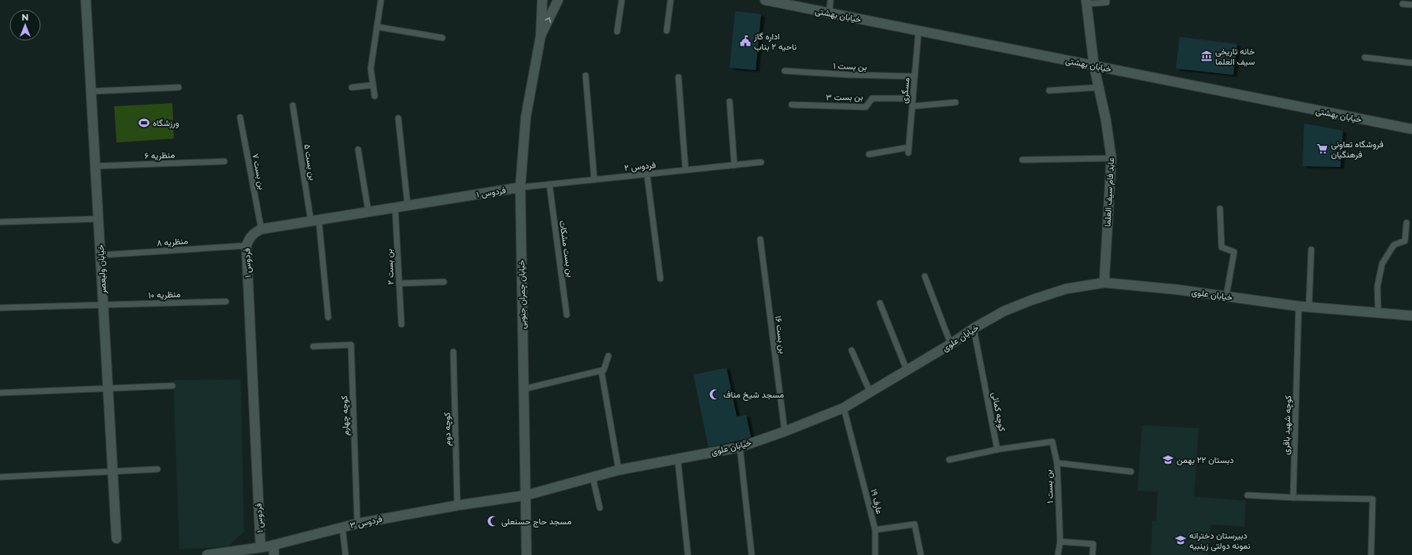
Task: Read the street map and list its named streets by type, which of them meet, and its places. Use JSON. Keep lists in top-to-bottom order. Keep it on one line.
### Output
{"streets":{"street":["خیابان بهشتی","فردوس ۱","عابد فام سیف العلما","خیابان ولیعصر","خیابان چمران جنوبی","خیابان علوی","فردوس ۳"],"lane":["بن بست ۱","مسگری","بن بست ۳","منظریه ۶","بن بست ۵","فردوس ۲","بن بست ۷","منظریه ۸","بن بست مشکات","بن بست ۲","منظریه ۱۰","بن بست ۱۶","کوچه کمائی","کوچه چهارم","کوچه شهید باقری","کوچه دوم","عارف ۱۹"]},"crossings":[["خیابان بهشتی","مسگری"],["خیابان بهشتی","عابد فام سیف العلما"],["بن بست ۱","مسگری"],["بن بست ۱","کوچه کمائی"],["مسگری","بن بست ۳"],["منظریه ۶","خیابان ولیعصر"],["بن بست ۵","فردوس ۱"],["فردوس ۲","فردوس ۱"],["فردوس ۲","بن بست مشکات"],["فردوس ۲","خیابان چمران جنوبی"],["بن بست ۷","فردوس ۱"],["فردوس ۱","منظریه ۸"],["فردوس ۱","بن بست ۲"],["فردوس ۱","خیابان چمران جنوبی"],["فردوس ۱","فردوس ۳"],["عابد فام سیف العلما","خیابان علوی"],["منظریه ۸","خیابان ولیعصر"],["خیابان ولیعصر","منظریه ۱۰"],["خیابان چمران جنوبی","خیابان علوی"],["خیابان چمران جنوبی","فردوس ۳"],["خیابان علوی","بن بست ۱۶"],["خیابان علوی","کوچه کمائی"],["خیابان علوی","کوچه شهید باقری"],["خیابان علوی","عارف ۱۹"],["خیابان علوی","فردوس ۳"],["کوچه چهارم","فردوس ۳"],["کوچه دوم","فردوس ۳"]],"places":{"public building":["اداره گاز ناحیه ۲ بناب"],"museum":["خانه تاریخی سیف العلما"],"sports":["ورزشگاه"],"supermarket":["فروشگاه تعاونی فرهنگیان"],"mosque":["مسجد شیخ مناف","مسجد حاج حسنعلی"],"school or university":["دبستان ۲۲ بهمن","دبیرستان دخترانه نمونه دولتی زینبیه"]},"north":"top"}
